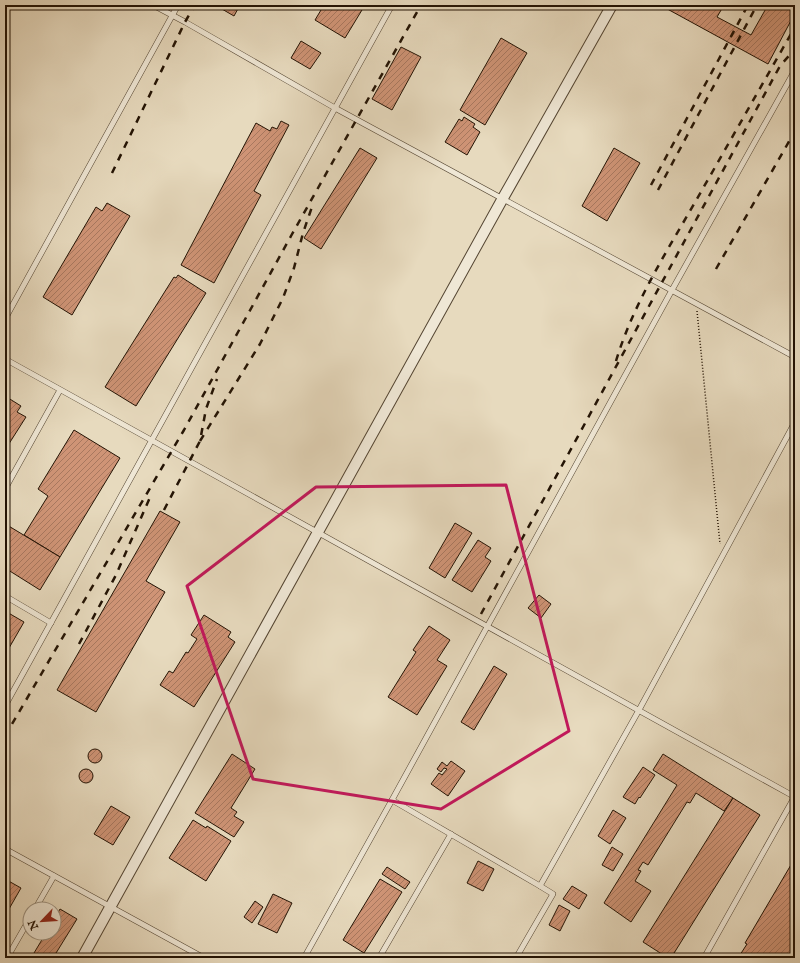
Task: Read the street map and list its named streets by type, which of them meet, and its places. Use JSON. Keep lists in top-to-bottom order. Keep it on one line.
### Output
{"north":"bottom left"}
